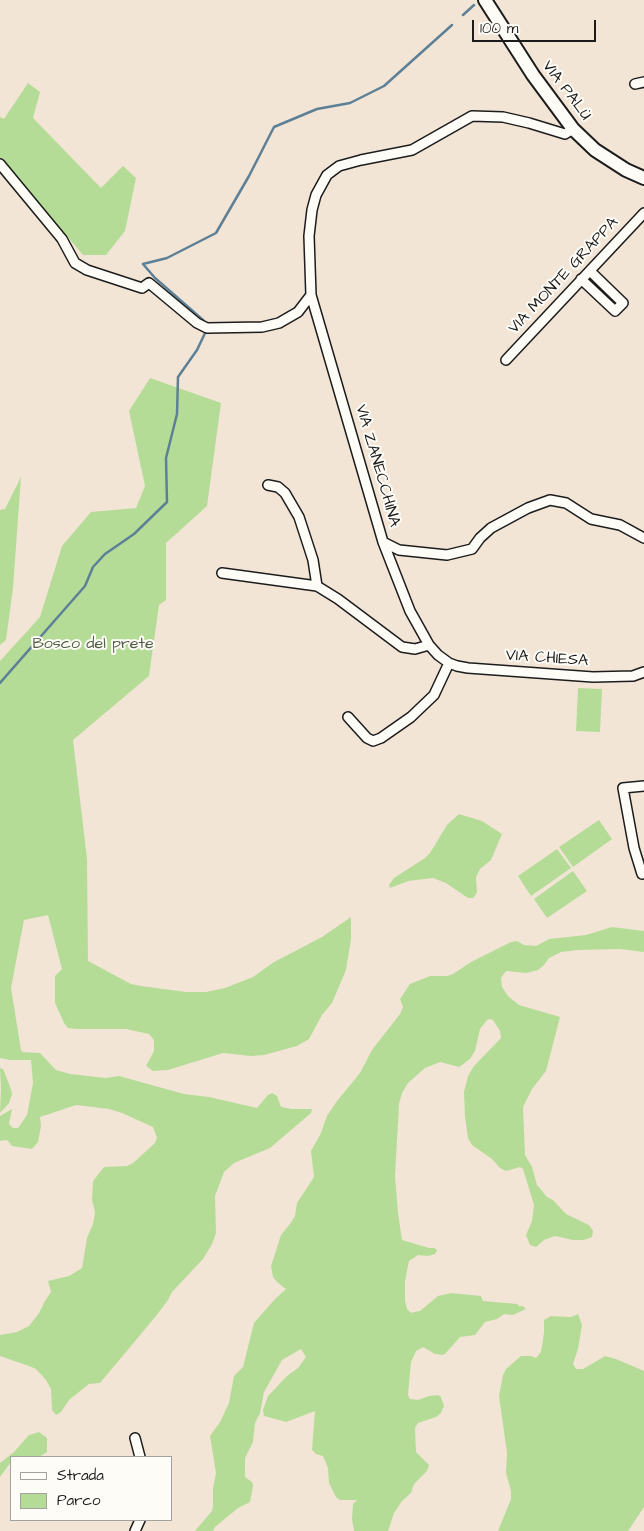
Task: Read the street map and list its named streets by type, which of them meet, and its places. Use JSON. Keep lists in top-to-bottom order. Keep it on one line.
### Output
{"streets":{"main road":["VIA PALÙ"],"street":["VIA MONTE GRAPPA","VIA ZANECCHINA","VIA CHIESA"]},"crossings":[["VIA PALÙ","VIA ZANECCHINA"],["VIA ZANECCHINA","VIA CHIESA"]],"parks":["Bosco del prete"],"legend":["Strada","Parco"],"scale_bar":"100 m"}
